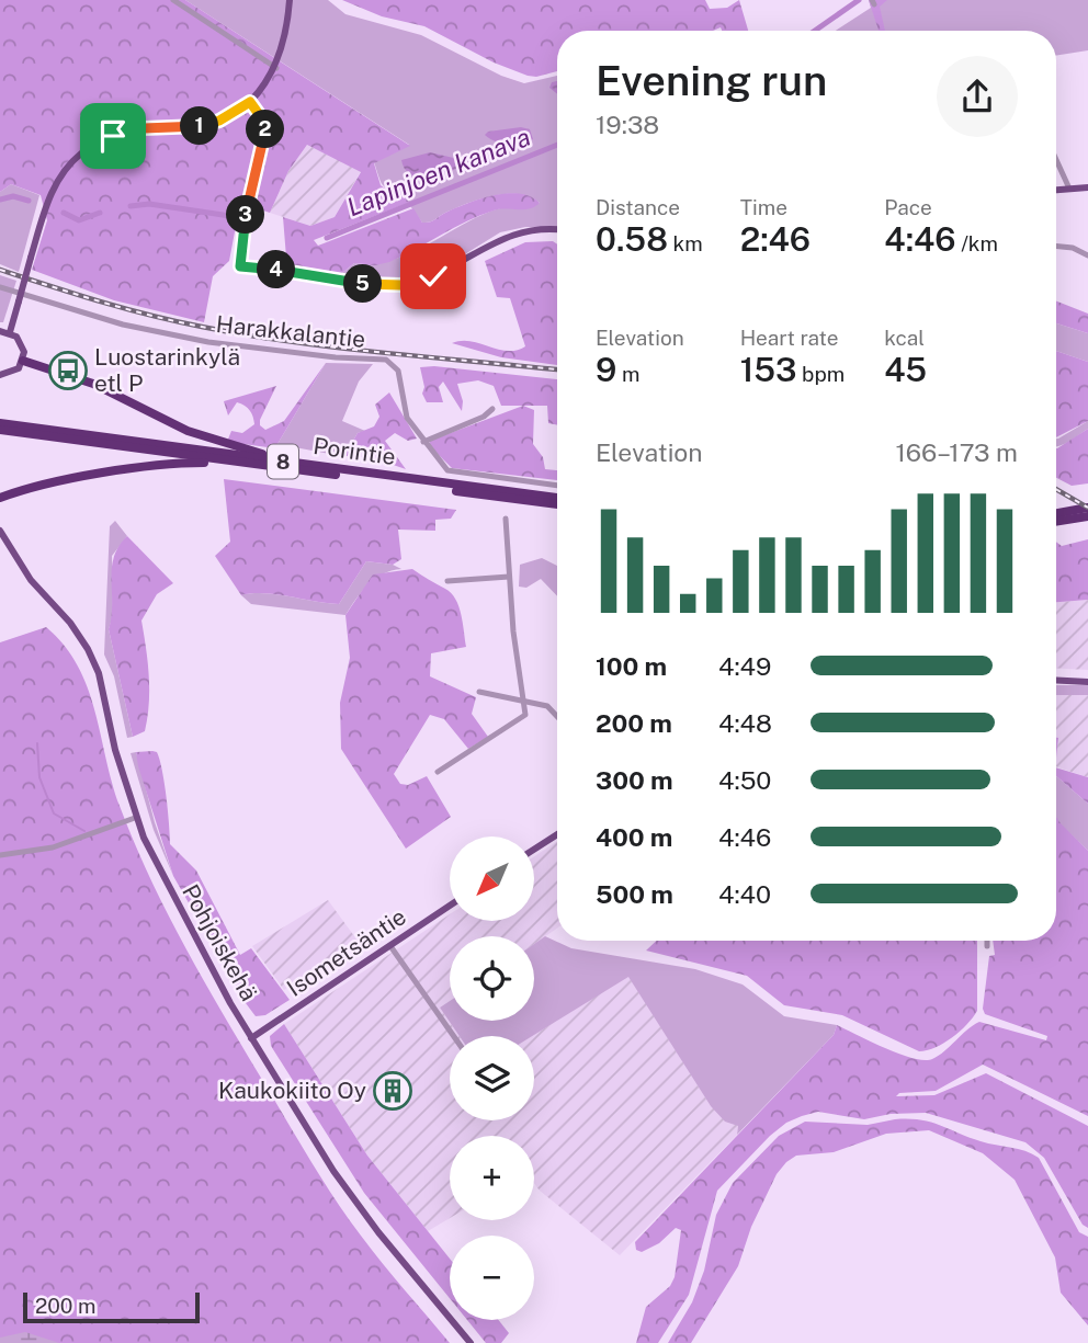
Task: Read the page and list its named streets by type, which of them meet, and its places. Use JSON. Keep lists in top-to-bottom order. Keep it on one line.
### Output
{"streets":{"highway":["Porintie","8"],"main road":["Pohjoiskehä","Isometsäntie"],"street":["Harakkalantie"]},"crossings":[["Pohjoiskehä","Isometsäntie"]],"water":["Lapinjoen kanava"],"places":{"bus stop":["Luostarinkylä etl P"],"building":["Kaukokiito Oy"]},"scale_bar":"200 m","north":"bottom left","page":{"heading":["Evening run","19:38"],"pins":["1","2","3","4","5"],"stats":[["Distance","0.58 km"],["Time","2:46"],["Pace","4:46 /km"],["Elevation","9 m"],["Heart rate","153 bpm"],["kcal","45"]],"chart":["Elevation","166–173 m"],"list":[{"name":"100 m","note":"4:49"},{"name":"200 m","note":"4:48"},{"name":"300 m","note":"4:50"},{"name":"400 m","note":"4:46"},{"name":"500 m","note":"4:40"}],"map_buttons":["+","−"],"scale":"200 m"}}
